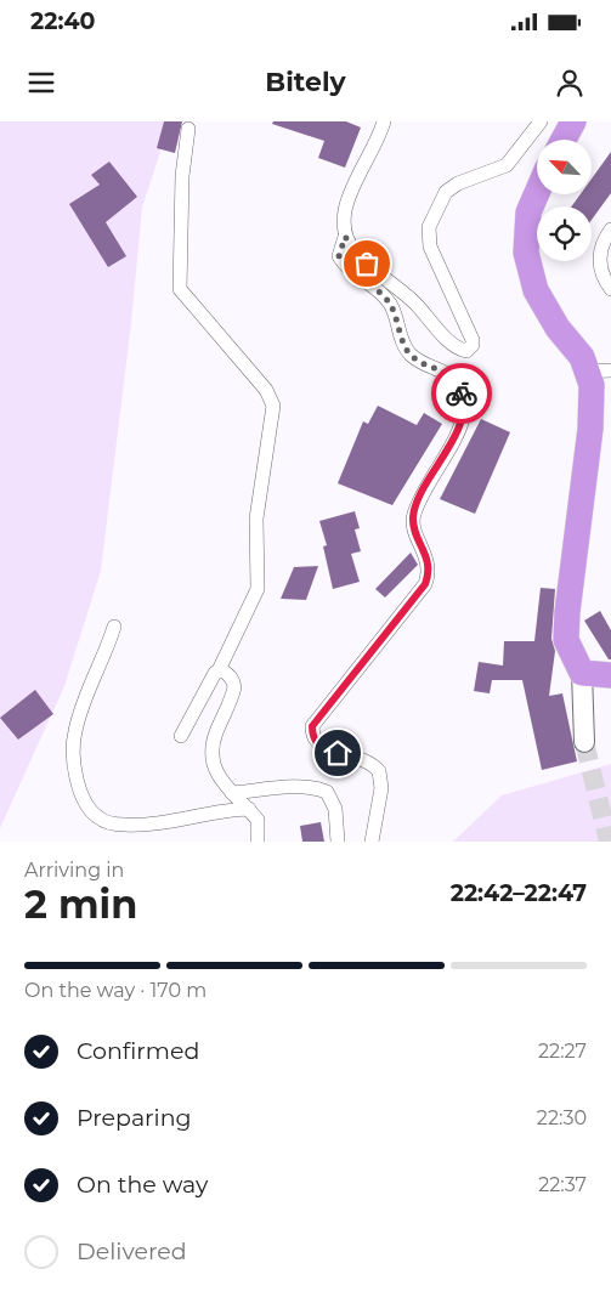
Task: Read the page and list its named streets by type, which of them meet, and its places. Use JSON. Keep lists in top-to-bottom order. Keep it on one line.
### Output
{"north":"top left","page":{"status":"22:40","header":"Bitely","heading":["2 min","Arriving in","22:42–22:47"],"bar":"On the way · 170 m","list":[["Confirmed","22:27"],["Preparing","22:30"],["On the way","22:37"],"Delivered"]}}
